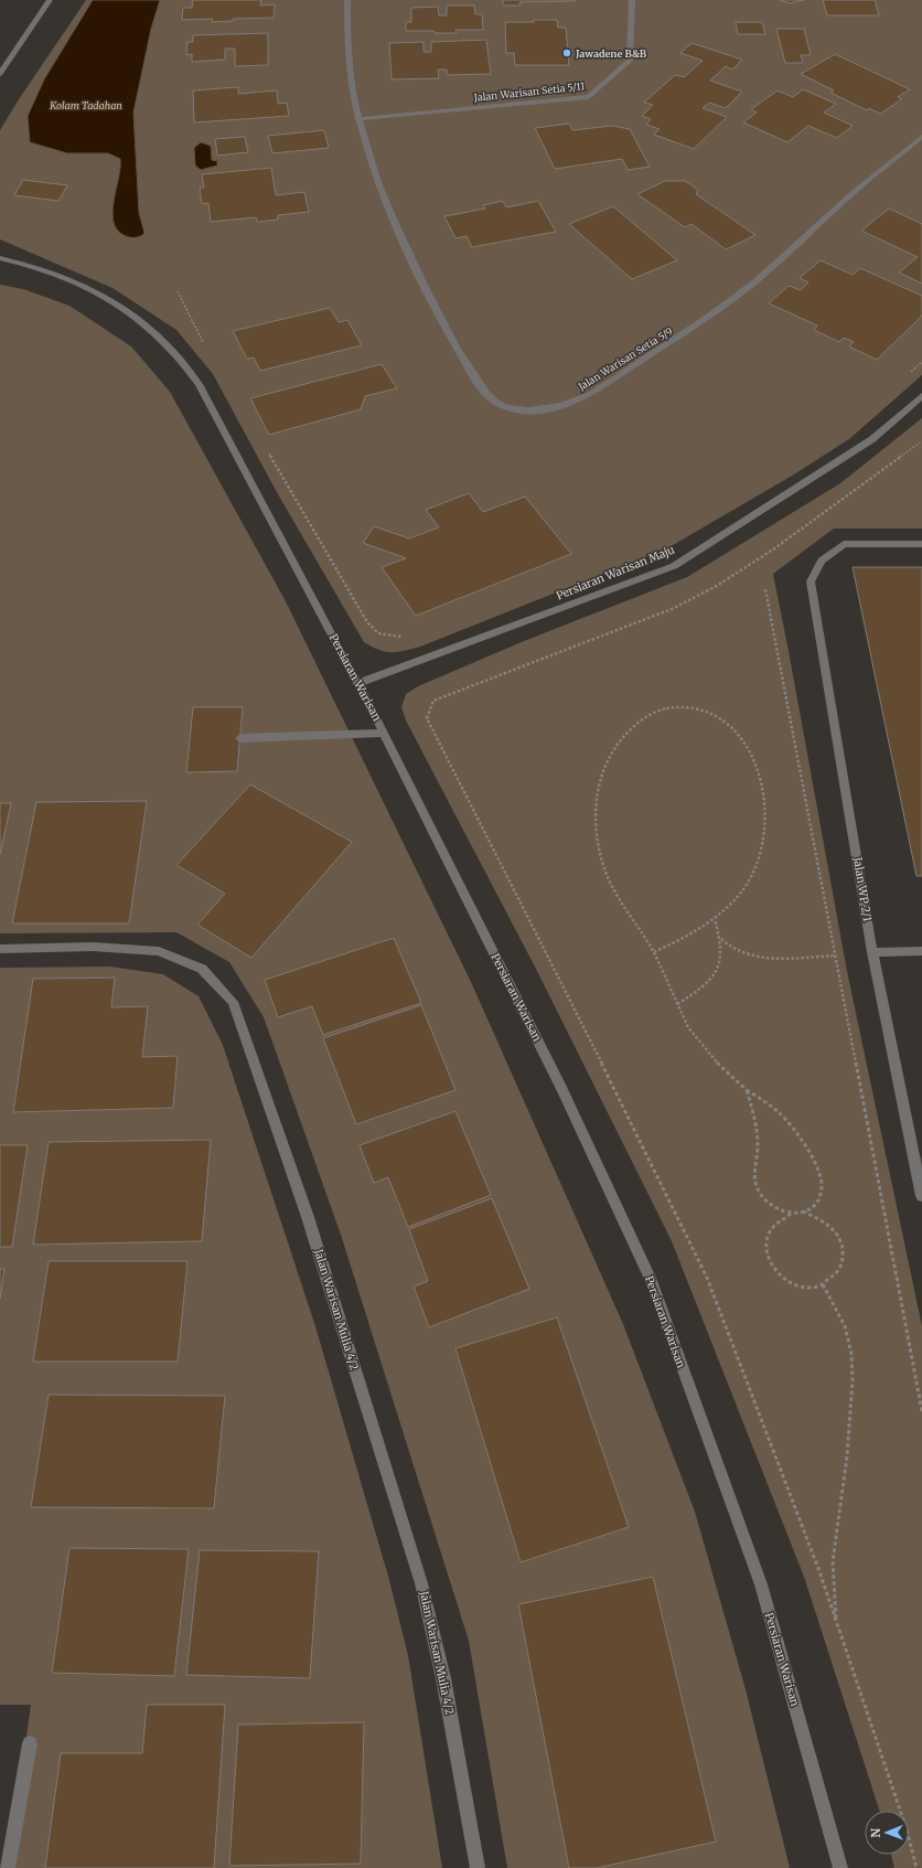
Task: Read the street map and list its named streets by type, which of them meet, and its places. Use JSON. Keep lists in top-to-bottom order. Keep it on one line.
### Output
{"streets":{"street":["Jalan Warisan Setia 5/11","Jalan Warisan Setia 5/9","Persiaran Warisan Maju","Persiaran Warisan","Jalan WP 2/1","Jalan Warisan Mulia 4/2"]},"crossings":[["Jalan Warisan Setia 5/11","Jalan Warisan Setia 5/9"],["Persiaran Warisan Maju","Persiaran Warisan"]],"water":["Kolam Tadahan"],"places":["Jawadene B&B"],"north":"left"}
